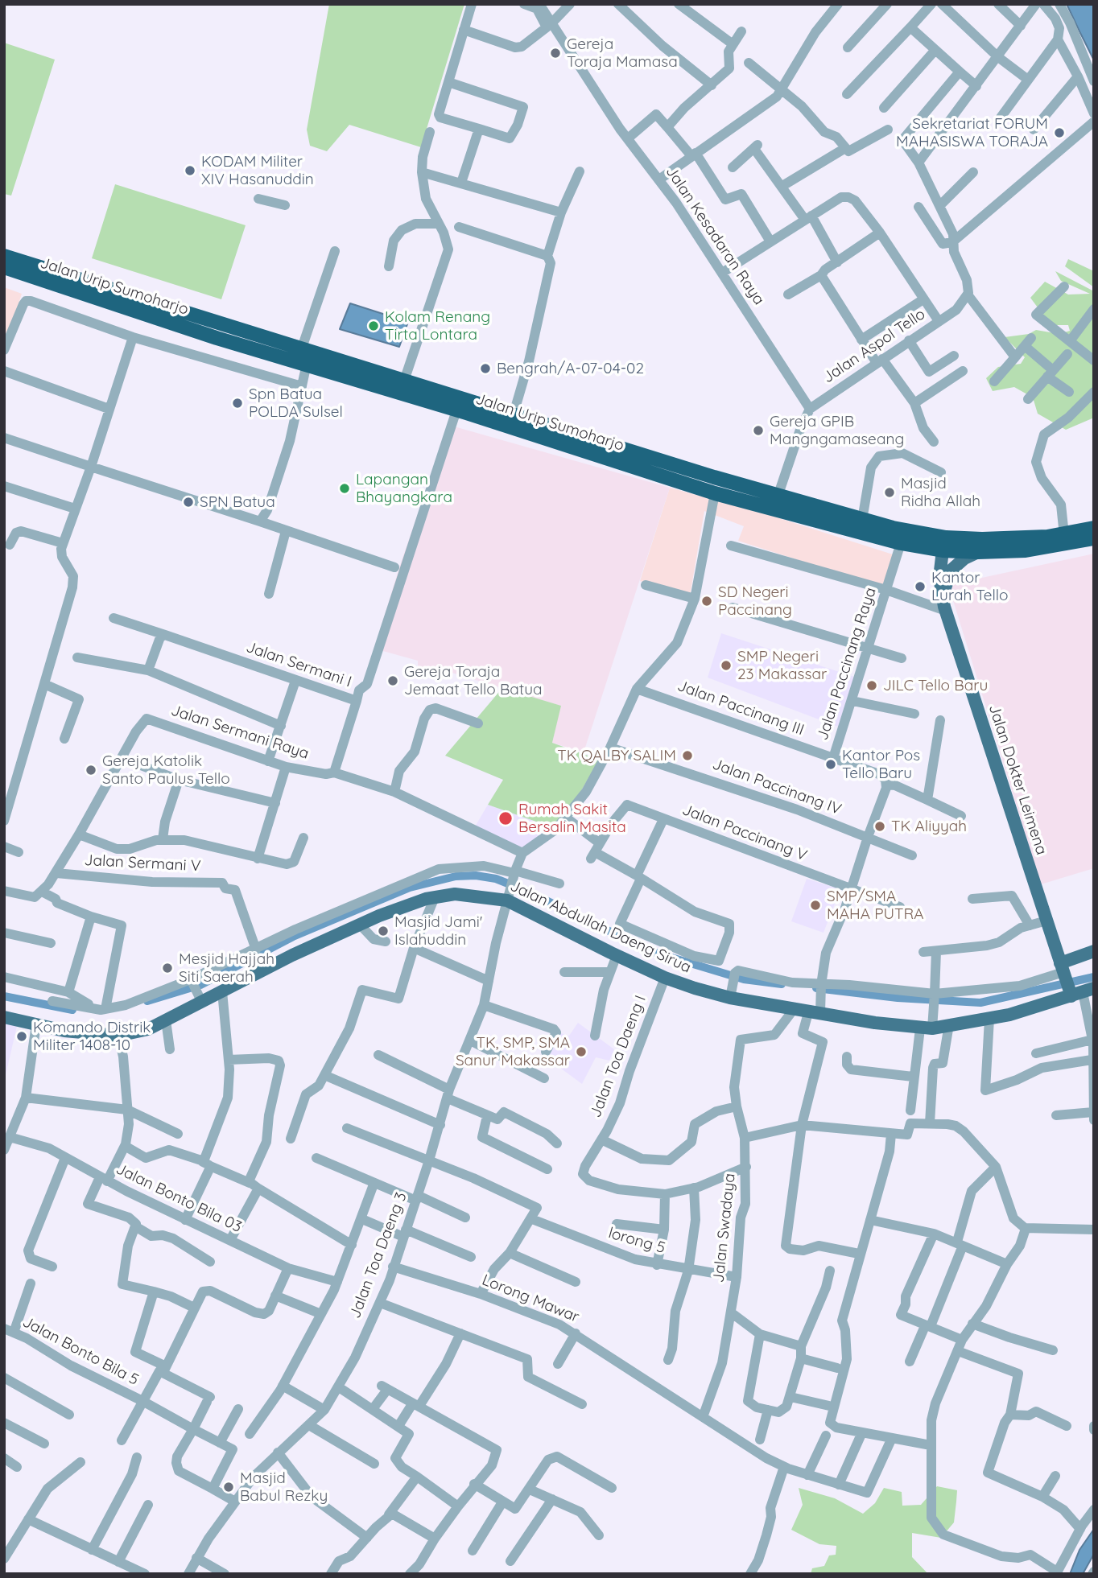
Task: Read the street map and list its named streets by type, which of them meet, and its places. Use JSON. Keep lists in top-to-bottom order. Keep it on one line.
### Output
{"streets":{"highway":["Jalan Urip Sumoharjo"],"main road":["Jalan Dokter Leimena","Jalan Abdullah Daeng Sirua"],"street":["Jalan Kesadaran Raya","Jalan Aspol Tello","Jalan Paccinang Raya","Jalan Sermani I","Jalan Paccinang III","Jalan Sermani Raya","Jalan Paccinang IV","Jalan Paccinang V","Jalan Sermani V","Jalan Toa Daeng I","Jalan Bonto Bila 03","Jalan Swadaya","lorong 5","Jalan Toa Daeng 3","Lorong Mawar","Jalan Bonto Bila 5"]},"crossings":[["Jalan Kesadaran Raya","Jalan Aspol Tello"],["Jalan Urip Sumoharjo","Jalan Paccinang Raya"],["Jalan Urip Sumoharjo","Jalan Dokter Leimena"],["Jalan Paccinang Raya","Jalan Paccinang III"],["Jalan Sermani I","Jalan Sermani Raya"],["Jalan Sermani Raya","Jalan Sermani V"],["Jalan Sermani Raya","Jalan Toa Daeng 3"],["Jalan Dokter Leimena","Jalan Abdullah Daeng Sirua"],["Jalan Abdullah Daeng Sirua","Jalan Toa Daeng I"],["Jalan Abdullah Daeng Sirua","Jalan Swadaya"],["Jalan Abdullah Daeng Sirua","Jalan Toa Daeng 3"],["Jalan Swadaya","lorong 5"],["Jalan Swadaya","Lorong Mawar"],["Jalan Toa Daeng 3","Lorong Mawar"]],"places":["Gereja Toraja Mamasa","Sekretariat FORUM MAHASISWA TORAJA","KODAM Militer XIV Hasanuddin","Kolam Renang Tirta Lontara","Bengrah/A-07-04-02","Spn Batua POLDA Sulsel","Gereja GPIB Mangngamaseang","Lapangan Bhayangkara","Masjid Ridha Allah","SPN Batua","Kantor Lurah Tello","SD Negeri Paccinang","SMP Negeri 23 Makassar","Gereja Toraja Jemaat Tello Batua","JILC Tello Baru","TK QALBY SALIM","Kantor Pos Tello Baru","Gereja Katolik Santo Paulus Tello","Rumah Sakit Bersalin Masita","TK Aliyyah","SMP/SMA MAHA PUTRA","Masjid Jami' Islahuddin","Mesjid Hajjah Siti Saerah","Komando Distrik Militer 1408-10","TK, SMP, SMA Sanur Makassar","Masjid Babul Rezky"]}
